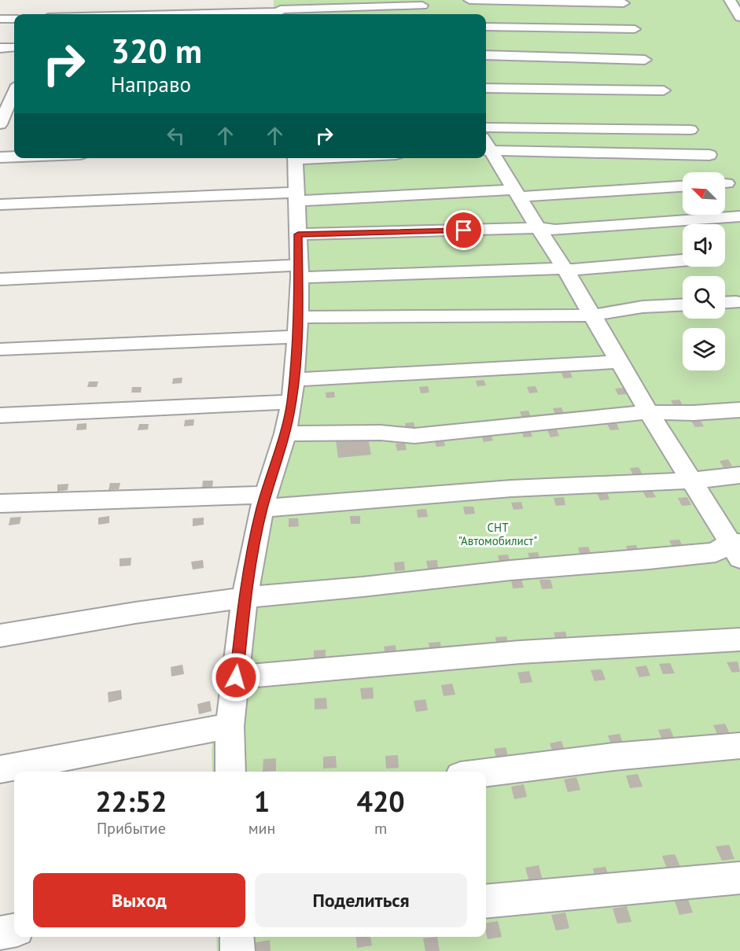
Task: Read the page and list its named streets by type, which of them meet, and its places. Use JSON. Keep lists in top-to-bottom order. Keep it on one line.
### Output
{"parks":["СНТ \"Автомобилист\""],"north":"top left","page":{"turn":["320 m","Направо"],"eta":["22:52","Прибытие","1","мин","420","m"],"buttons":["Выход","Поделиться"]}}
